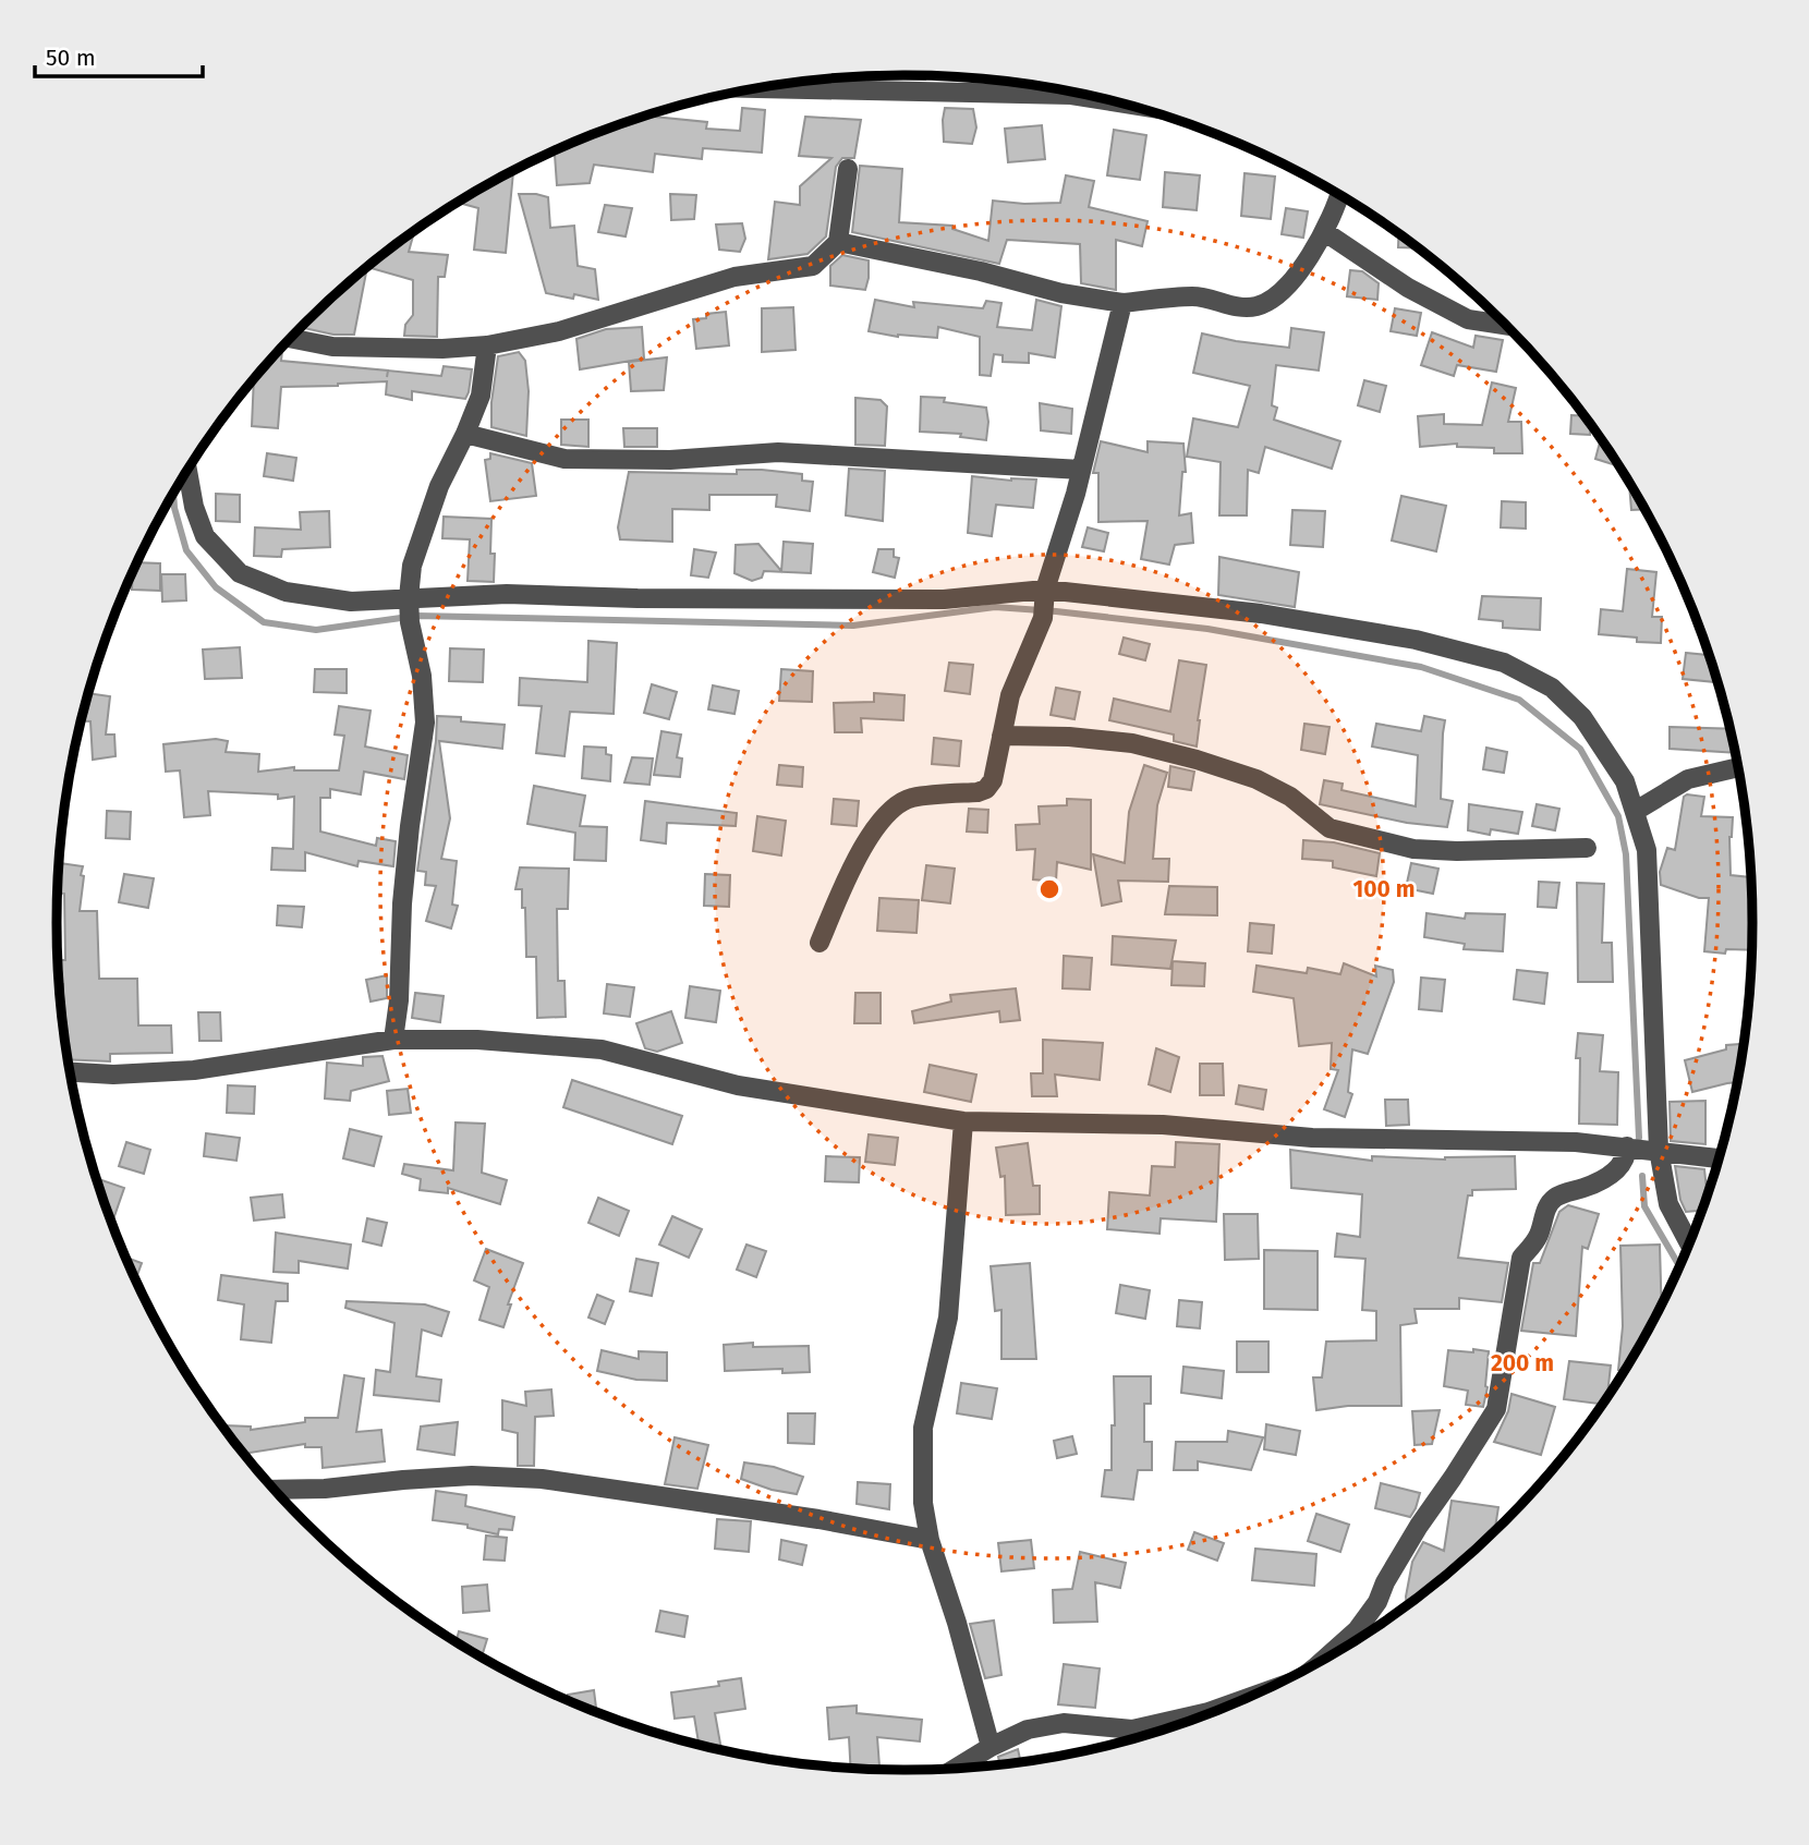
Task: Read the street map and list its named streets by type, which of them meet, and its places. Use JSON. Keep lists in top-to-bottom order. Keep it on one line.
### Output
{"scale_bar":"50 m","rings":["100 m","200 m"]}
